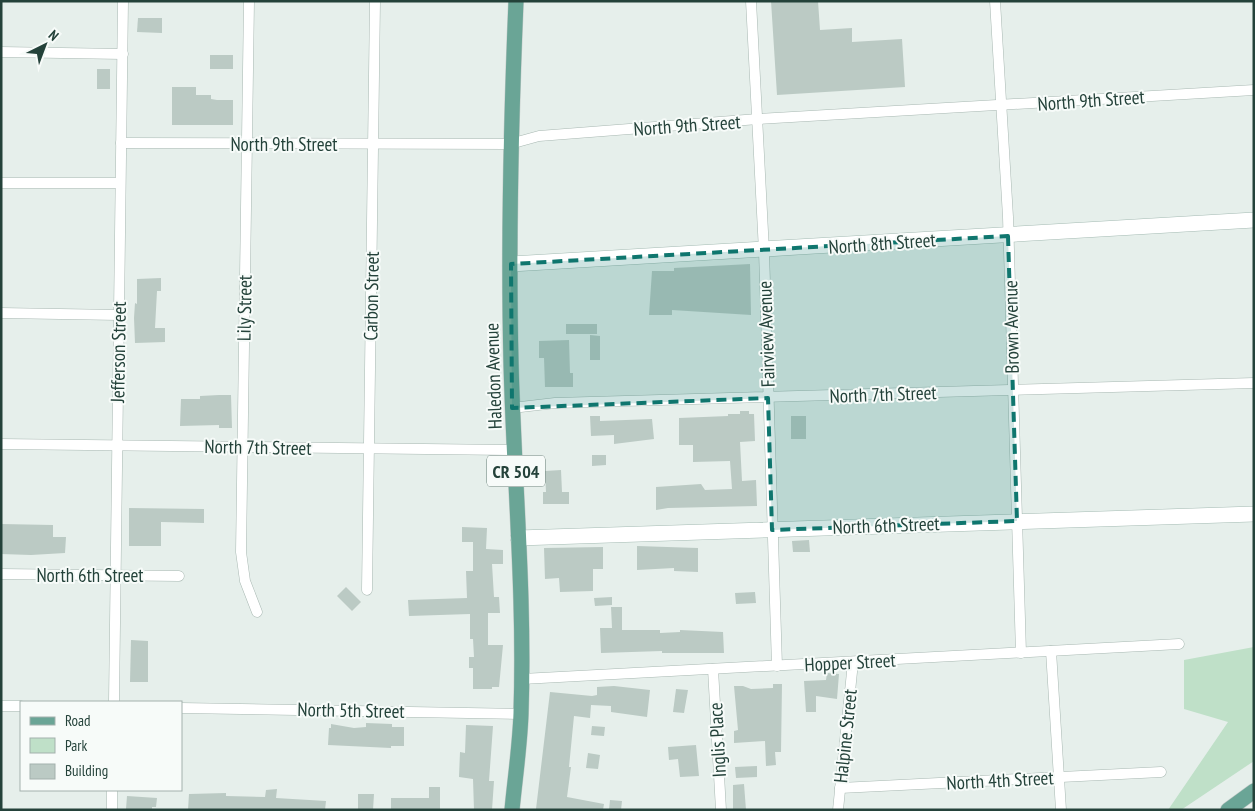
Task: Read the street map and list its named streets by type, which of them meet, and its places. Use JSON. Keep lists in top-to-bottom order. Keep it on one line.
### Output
{"streets":{"main road":["Haledon Avenue","CR 504"],"street":["North 9th Street","North 8th Street","Carbon Street","Lily Street","Brown Avenue","Fairview Avenue","Jefferson Street","North 7th Street","North 6th Street","Hopper Street","North 5th Street","Halpine Street","Inglis Place","North 4th Street"]},"crossings":[["North 9th Street","Carbon Street"],["North 9th Street","Lily Street"],["North 9th Street","Brown Avenue"],["North 9th Street","Fairview Avenue"],["North 9th Street","Jefferson Street"],["North 9th Street","Haledon Avenue"],["North 8th Street","Brown Avenue"],["North 8th Street","Fairview Avenue"],["North 8th Street","Haledon Avenue"],["Carbon Street","North 7th Street"],["Lily Street","North 7th Street"],["Brown Avenue","North 7th Street"],["Brown Avenue","North 6th Street"],["Brown Avenue","Hopper Street"],["Fairview Avenue","North 7th Street"],["Fairview Avenue","North 6th Street"],["Fairview Avenue","Hopper Street"],["Jefferson Street","North 7th Street"],["Jefferson Street","North 6th Street"],["Haledon Avenue","North 7th Street"],["Haledon Avenue","North 6th Street"],["Haledon Avenue","Hopper Street"],["Haledon Avenue","North 5th Street"],["Hopper Street","Halpine Street"],["Hopper Street","Inglis Place"],["Halpine Street","North 4th Street"]],"legend":["Road","Park","Building"],"north":"top right"}
